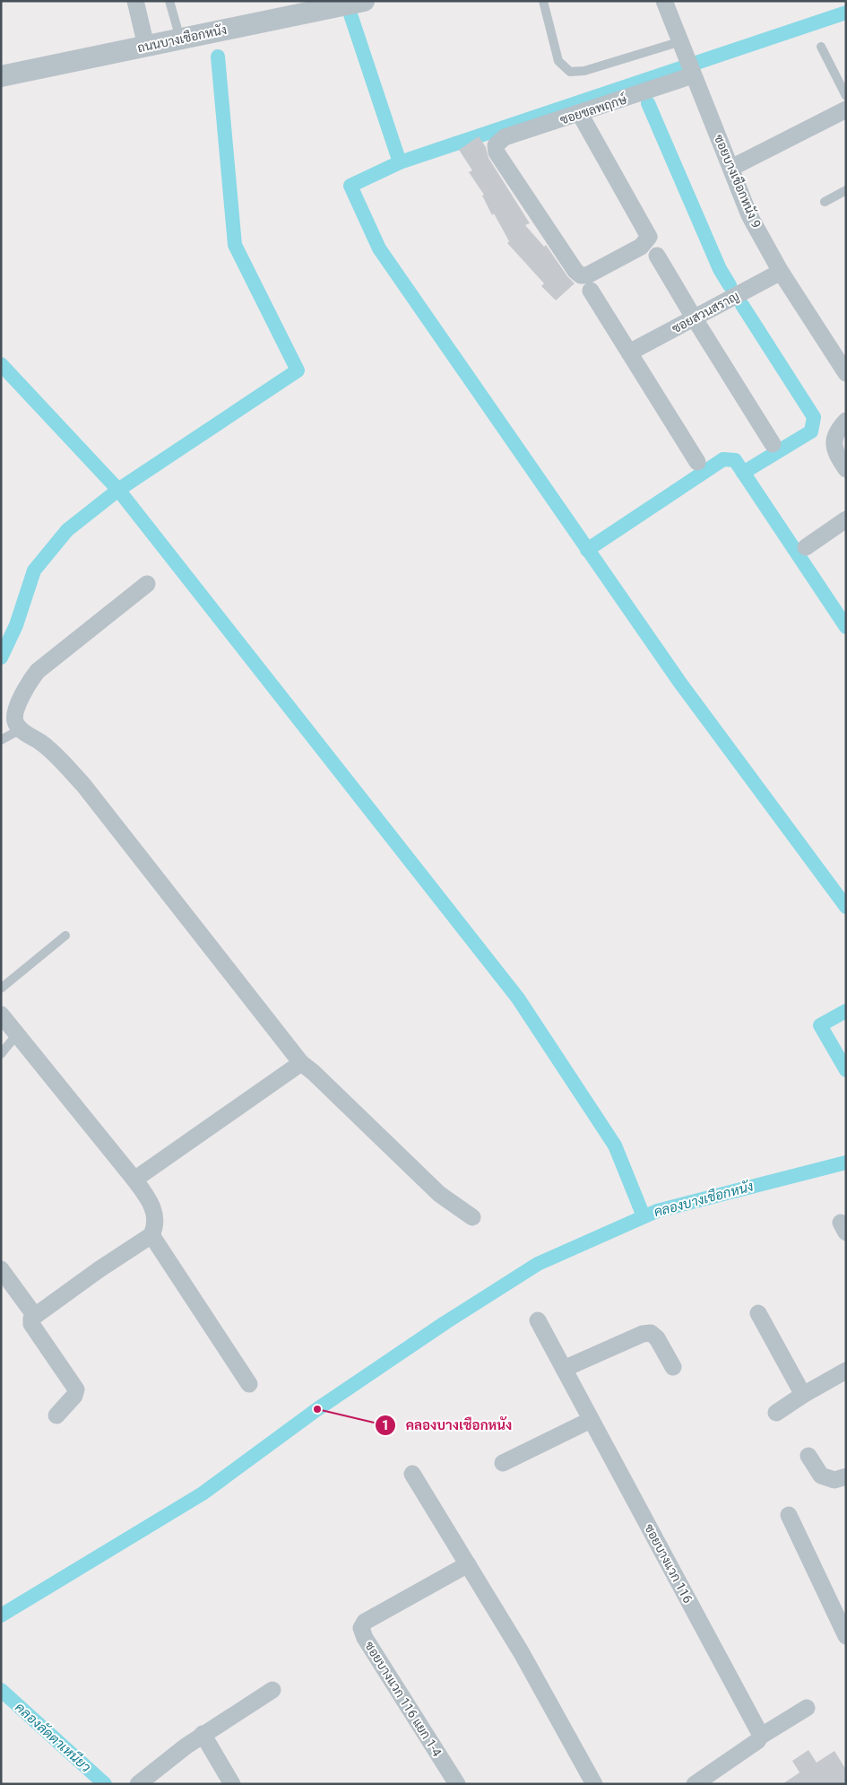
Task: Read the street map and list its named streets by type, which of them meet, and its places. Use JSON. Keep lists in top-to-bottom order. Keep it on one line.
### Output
{"streets":{"street":["ถนนบางเชือกหนัง","ซอยชลพฤกษ์","ซอยบางเชือกหนัง 9","ซอยสวนสราญ","ซอยบางแวก 116","ซอยบางแวก 116 แยก 1-4"]},"crossings":[["ซอยชลพฤกษ์","ซอยบางเชือกหนัง 9"],["ซอยบางเชือกหนัง 9","ซอยสวนสราญ"]],"water":["คลองบางเชือกหนัง","คลองลัดตาเหนียว"],"places":["คลองบางเชือกหนัง"]}
